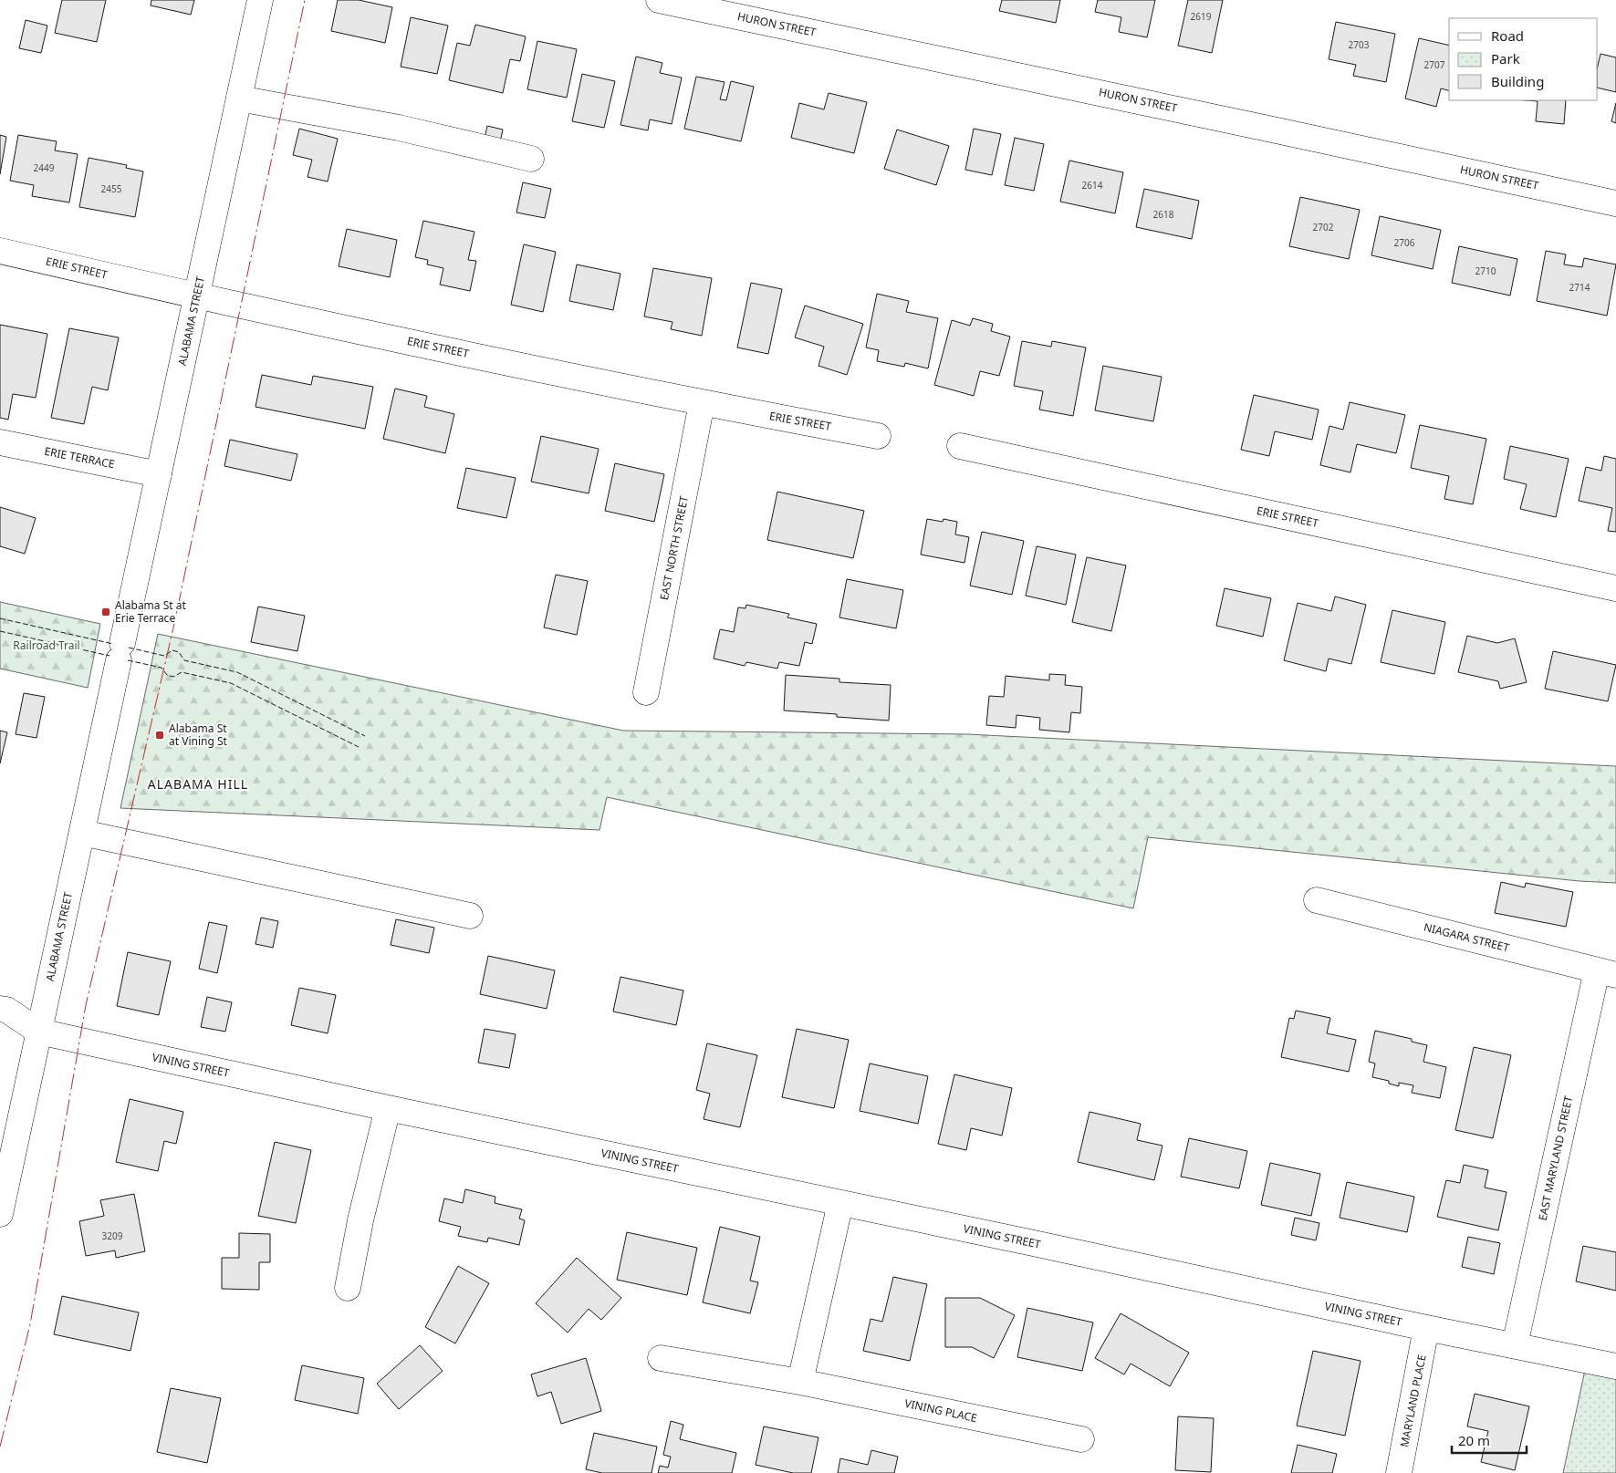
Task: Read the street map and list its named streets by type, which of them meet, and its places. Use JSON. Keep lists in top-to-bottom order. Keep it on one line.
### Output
{"streets":{"street":["HURON STREET","ERIE STREET","ALABAMA STREET","ERIE TERRACE","EAST NORTH STREET","NIAGARA STREET","VINING STREET","EAST MARYLAND STREET","MARYLAND PLACE","VINING PLACE"]},"crossings":[["ERIE STREET","ALABAMA STREET"],["ERIE STREET","EAST NORTH STREET"],["ALABAMA STREET","ERIE TERRACE"],["ALABAMA STREET","VINING STREET"],["NIAGARA STREET","EAST MARYLAND STREET"],["VINING STREET","EAST MARYLAND STREET"],["VINING STREET","MARYLAND PLACE"]],"districts":["ALABAMA HILL"],"parks":["Railroad Trail"],"places":{"transit":["Alabama St at Erie Terrace","Alabama St at Vining St"]},"house_numbers":["2619","2703","2707","2449","2614","2455","2618","2702","2706","2710","2714","3209"],"legend":["Road","Park","Building"],"scale_bar":"20 m"}
